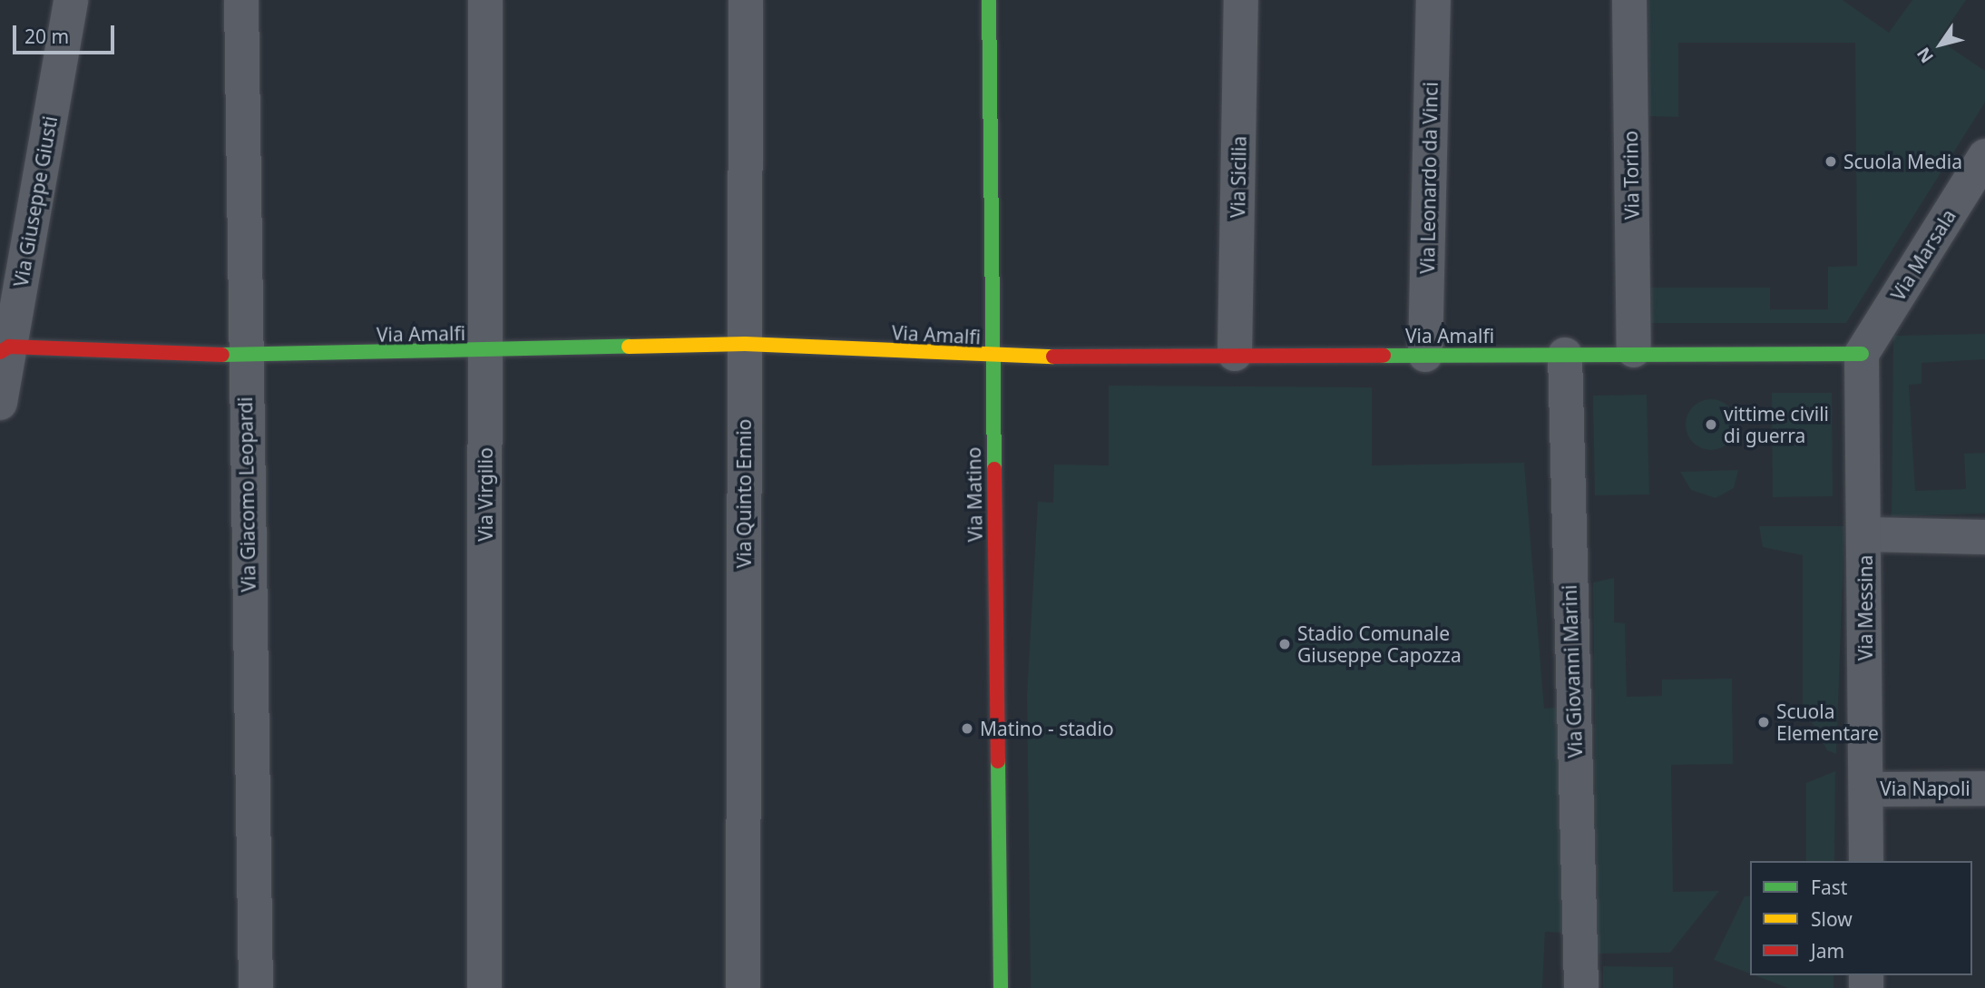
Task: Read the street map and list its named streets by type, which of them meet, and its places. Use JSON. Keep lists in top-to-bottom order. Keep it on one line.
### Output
{"streets":{"street":["Via Torino","Via Sicilia","Via Leonardo da Vinci","Via Giuseppe Giusti","Via Marsala","Via Amalfi","Via Quinto Ennio","Via Giacomo Leopardi","Via Virgilio","Via Matino","Via Messina","Via Giovanni Marini","Via Napoli"]},"crossings":[["Via Torino","Via Amalfi"],["Via Sicilia","Via Amalfi"],["Via Leonardo da Vinci","Via Amalfi"],["Via Giuseppe Giusti","Via Amalfi"],["Via Marsala","Via Amalfi"],["Via Marsala","Via Messina"],["Via Amalfi","Via Quinto Ennio"],["Via Amalfi","Via Giacomo Leopardi"],["Via Amalfi","Via Virgilio"],["Via Amalfi","Via Matino"],["Via Amalfi","Via Messina"],["Via Amalfi","Via Giovanni Marini"],["Via Messina","Via Napoli"]],"places":["Scuola Media","vittime civili di guerra","Stadio Comunale Giuseppe Capozza","Scuola Elementare","Matino - stadio"],"legend":["Fast","Slow","Jam"],"scale_bar":"20 m","north":"bottom left"}
